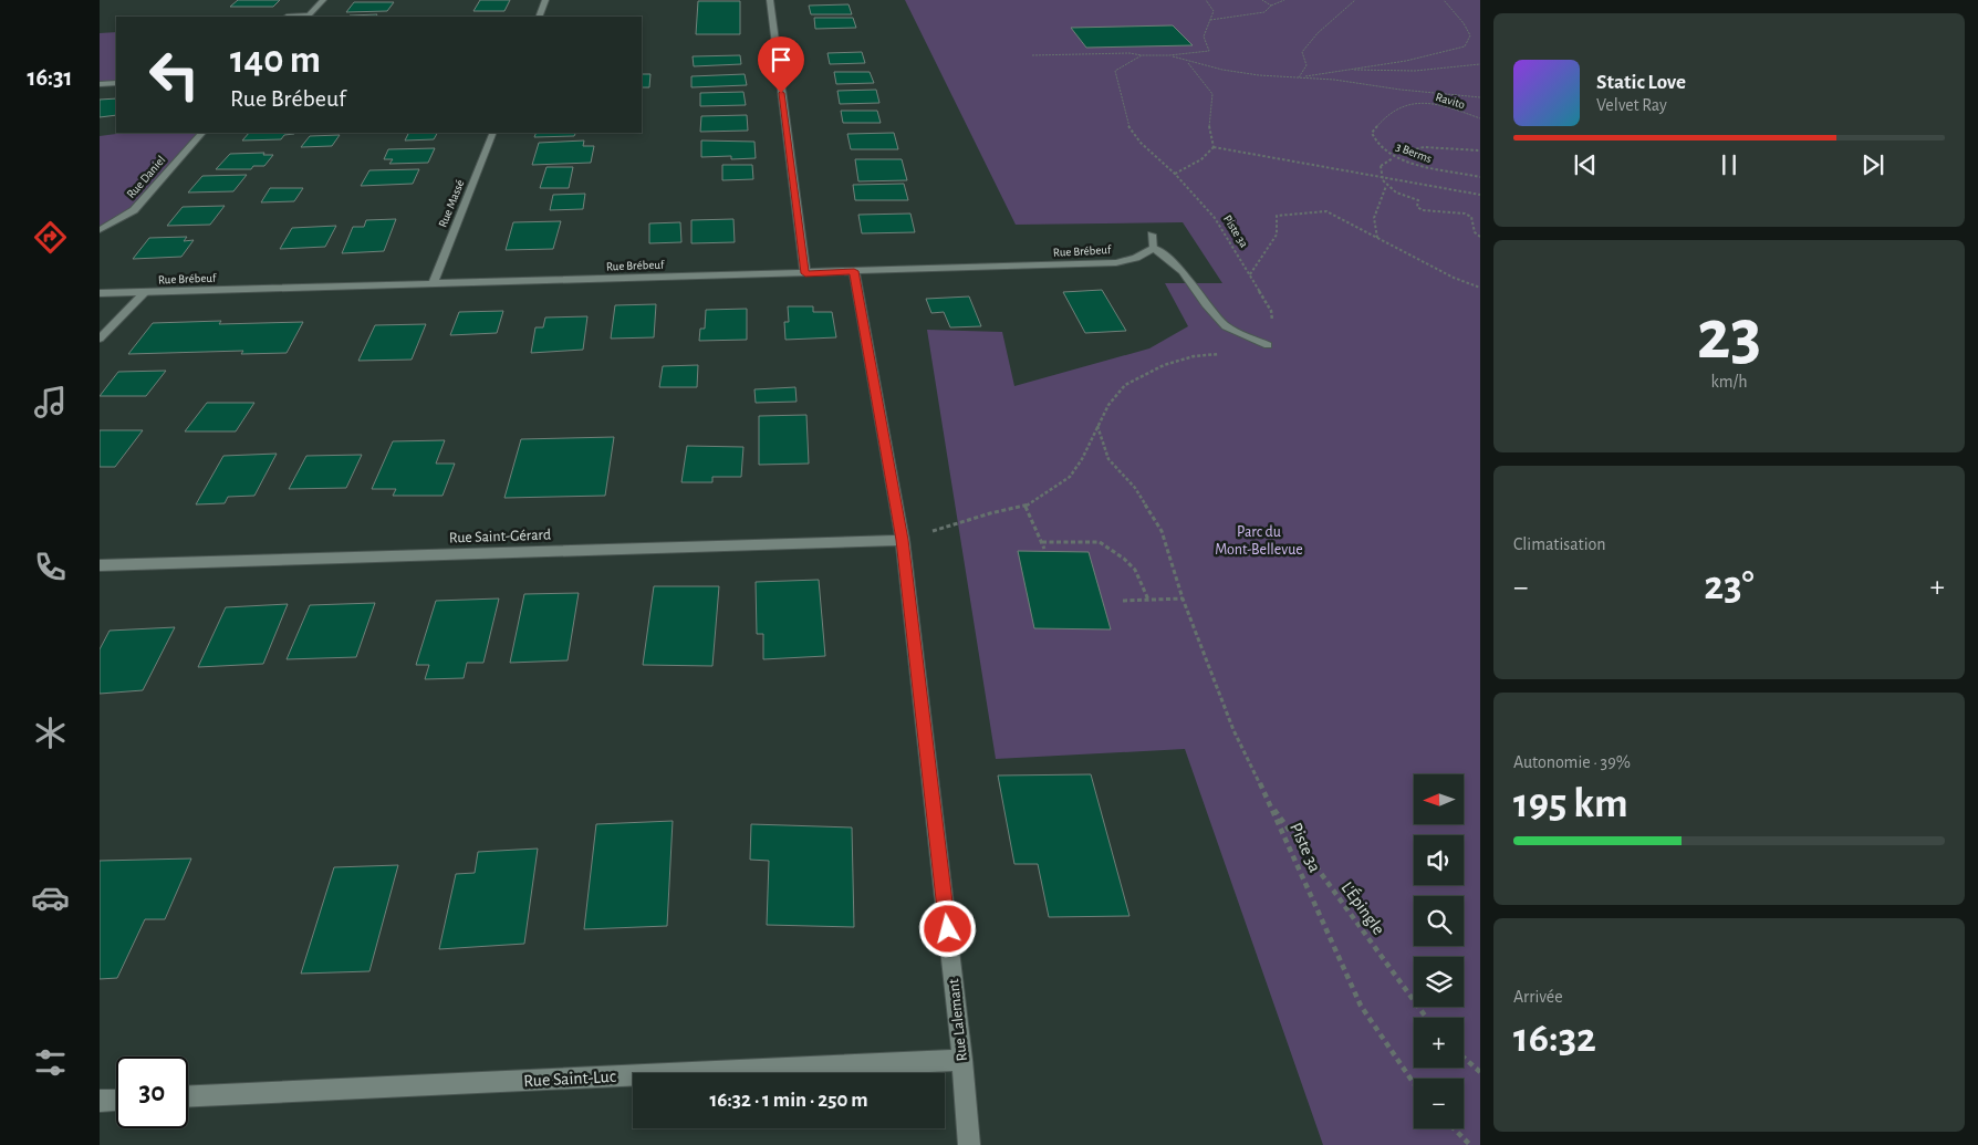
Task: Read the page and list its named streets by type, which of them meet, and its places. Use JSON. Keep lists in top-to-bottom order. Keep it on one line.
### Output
{"streets":{"street":["Rue Daniel","Rue Massé","Rue Brébeuf","Rue Saint-Gérard","Rue Lalemant","Rue Saint-Luc"],"path":["Ravito","3 Berms","Piste 3a","L'Épingle"]},"crossings":[["Ravito","3 Berms"],["Rue Massé","Rue Brébeuf"],["Piste 3a","L'Épingle"],["Rue Brébeuf","Rue Lalemant"],["Rue Saint-Gérard","Rue Lalemant"],["Rue Lalemant","Rue Saint-Luc"]],"parks":["Parc du Mont-Bellevue"],"north":"left","page":{"tabs":"16:31","turn":["140 m","Rue Brébeuf"],"song":["Static Love","Velvet Ray"],"tile":[["23","km/h"],"Climatisation",["Autonomie · 39%","195 km"],["Arrivée","16:32"]],"heat":["−","23°","+"],"map_buttons":["+","−"],"limit":"30","trip":"16:32 · 1 min · 250 m"}}
